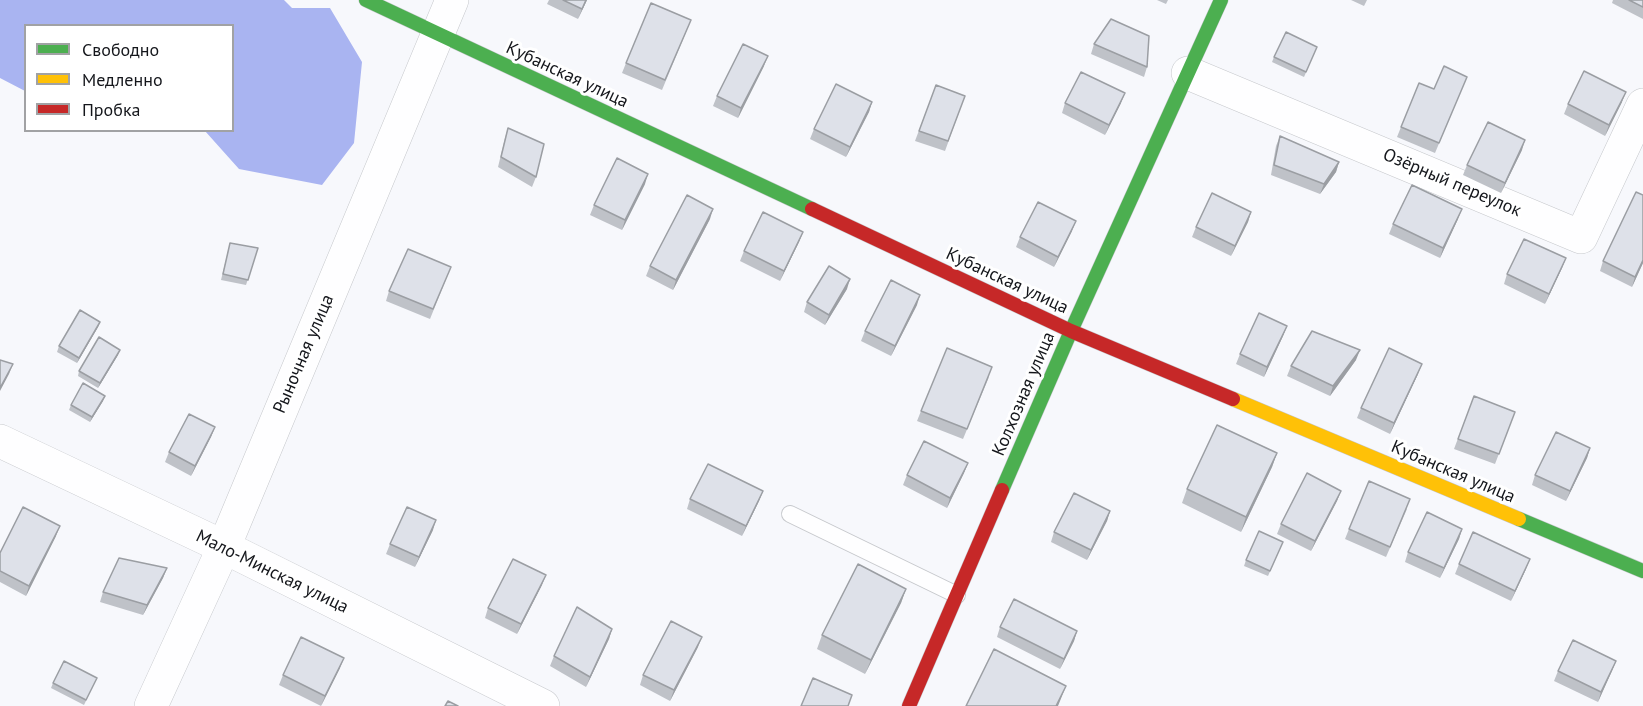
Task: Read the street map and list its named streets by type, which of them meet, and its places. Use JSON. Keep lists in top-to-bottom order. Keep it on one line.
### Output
{"streets":{"street":["Кубанская улица","Озёрный переулок","Рыночная улица","Колхозная улица","Мало-Минская улица"]},"crossings":[["Кубанская улица","Рыночная улица"],["Кубанская улица","Колхозная улица"],["Озёрный переулок","Колхозная улица"],["Рыночная улица","Мало-Минская улица"]],"legend":["Свободно","Медленно","Пробка"]}
